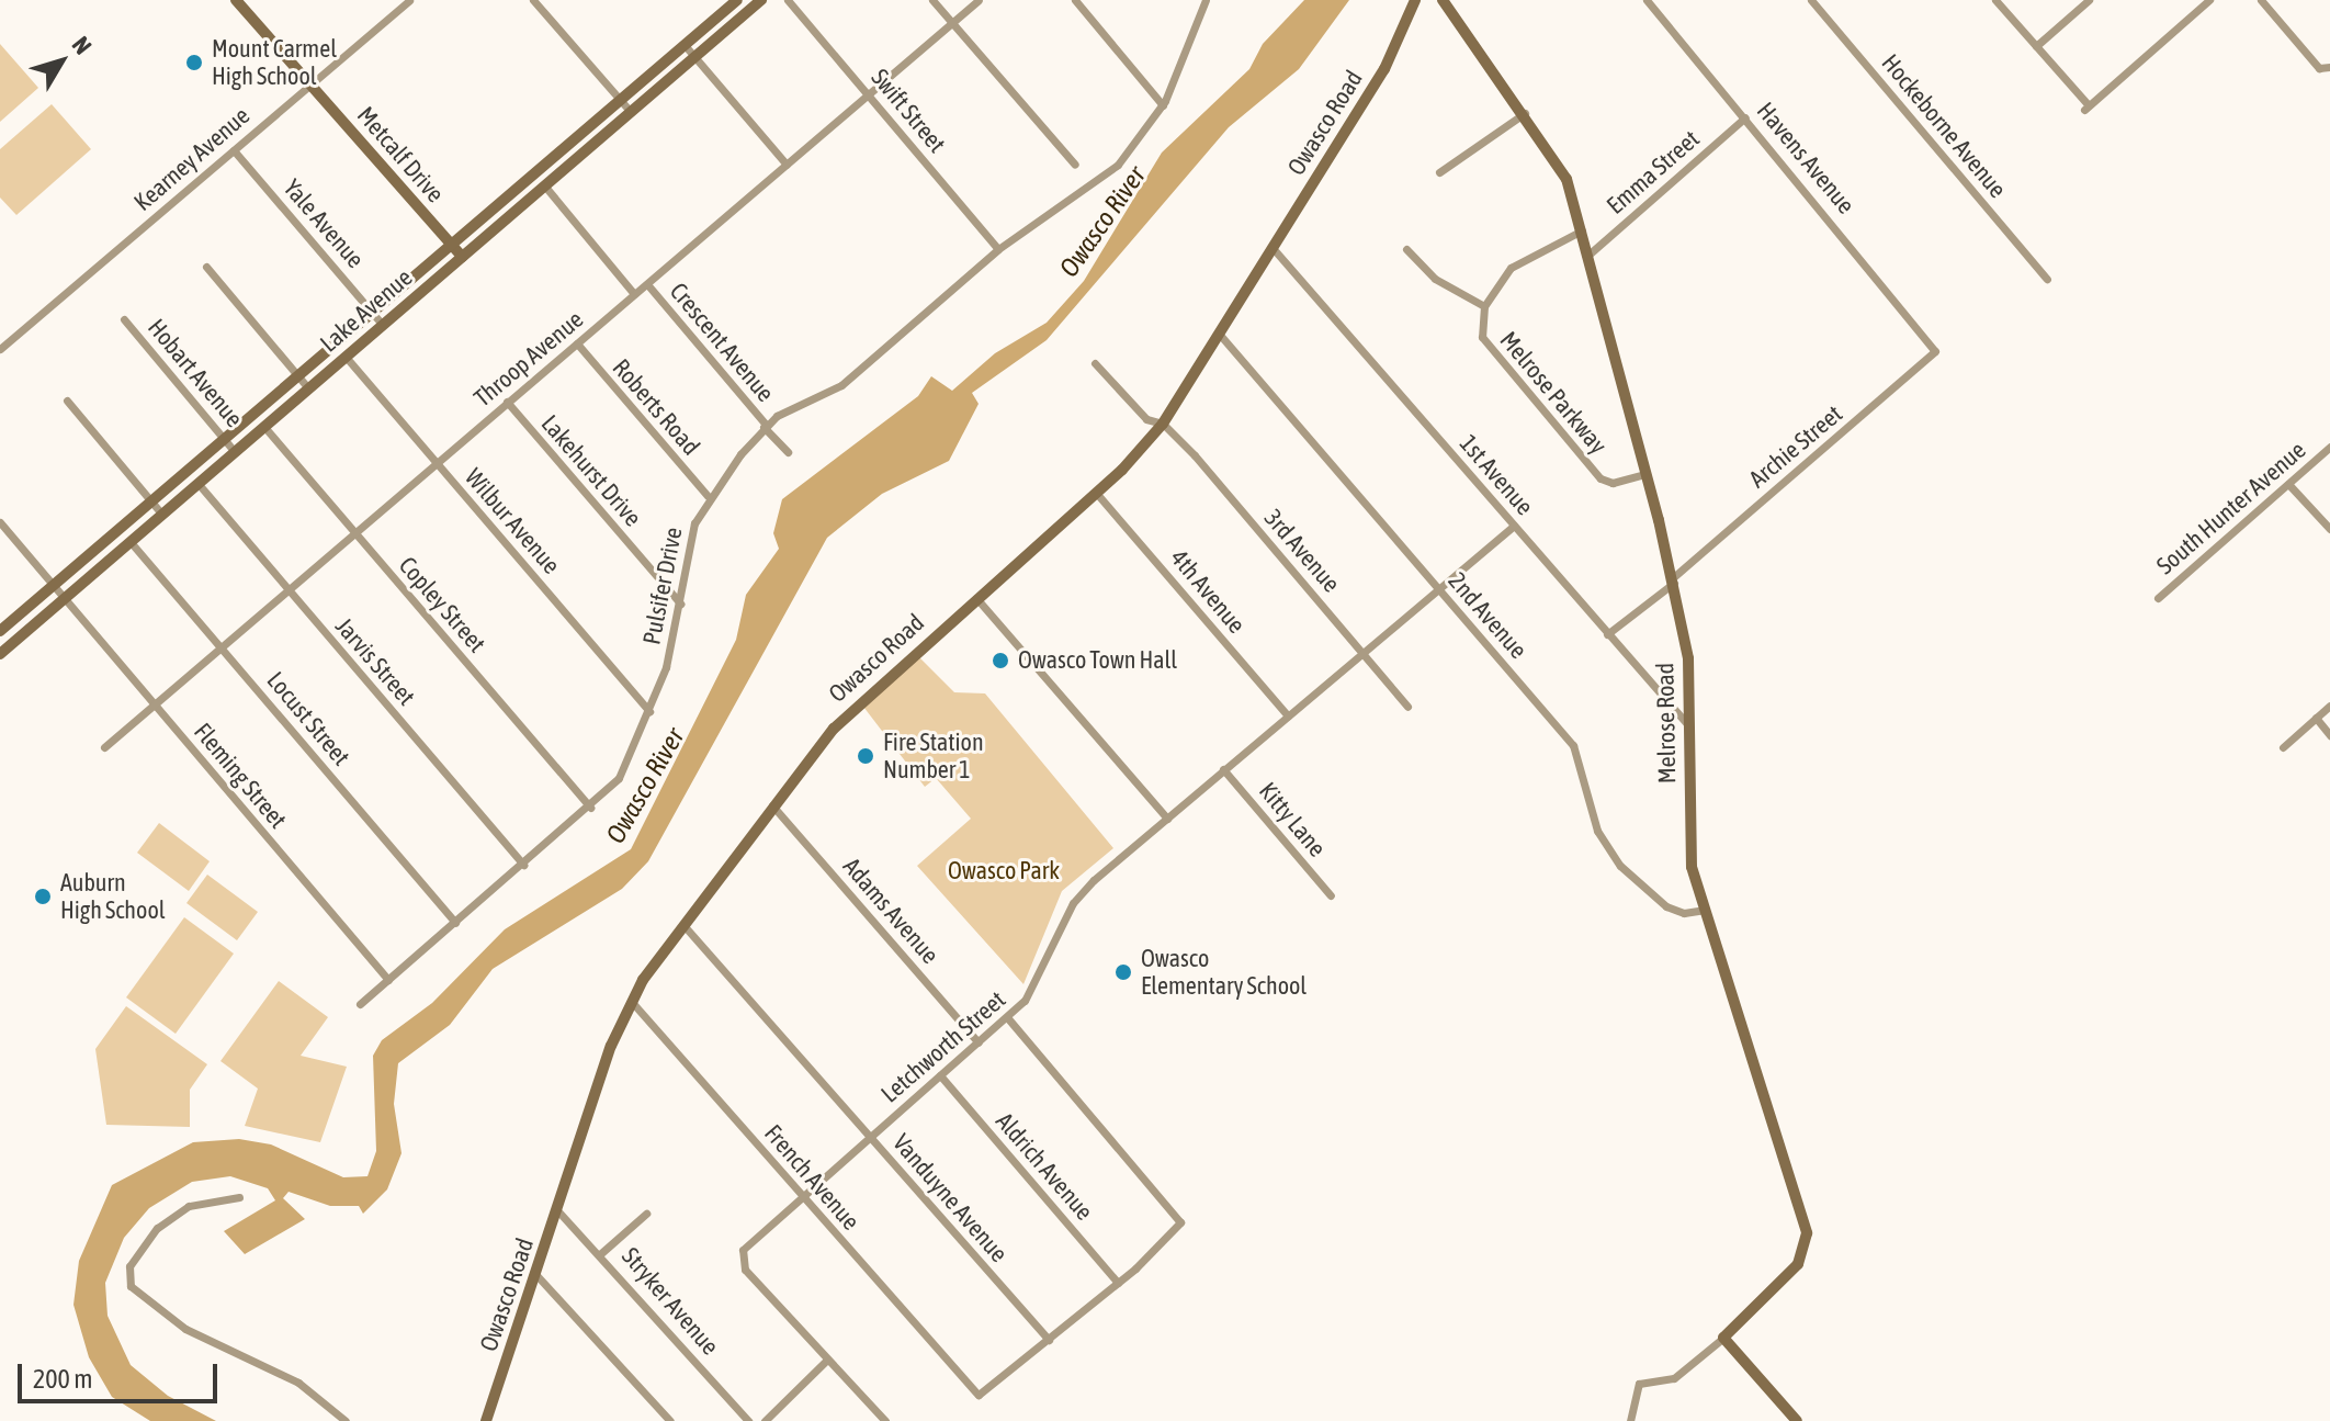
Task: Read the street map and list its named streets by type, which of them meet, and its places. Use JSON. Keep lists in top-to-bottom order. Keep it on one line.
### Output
{"streets":{"main road":["Owasco Road","Metcalf Drive","Lake Avenue","Melrose Road"],"street":["Swift Street","Hockeborne Avenue","Havens Avenue","Kearney Avenue","Emma Street","Yale Avenue","Crescent Avenue","Throop Avenue","Hobart Avenue","Melrose Parkway","Roberts Road","Archie Street","Lakehurst Drive","1st Avenue","South Hunter Avenue","Wilbur Avenue","3rd Avenue","Pulsifer Drive","4th Avenue","Copley Street","2nd Avenue","Jarvis Street","Locust Street","Fleming Street","Kitty Lane","Adams Avenue","Letchworth Street","Aldrich Avenue","French Avenue","Vanduyne Avenue","Stryker Avenue"]},"crossings":[["Swift Street","Throop Avenue"],["Swift Street","Pulsifer Drive"],["Owasco Road","1st Avenue"],["Owasco Road","3rd Avenue"],["Owasco Road","4th Avenue"],["Owasco Road","2nd Avenue"],["Owasco Road","Adams Avenue"],["Owasco Road","French Avenue"],["Owasco Road","Vanduyne Avenue"],["Owasco Road","Stryker Avenue"],["Metcalf Drive","Kearney Avenue"],["Metcalf Drive","Lake Avenue"],["Havens Avenue","Emma Street"],["Havens Avenue","Archie Street"],["Kearney Avenue","Yale Avenue"],["Emma Street","Melrose Road"],["Yale Avenue","Lake Avenue"],["Lake Avenue","Crescent Avenue"],["Lake Avenue","Hobart Avenue"],["Lake Avenue","Wilbur Avenue"],["Lake Avenue","Copley Street"],["Lake Avenue","Jarvis Street"],["Lake Avenue","Locust Street"],["Lake Avenue","Fleming Street"],["Crescent Avenue","Throop Avenue"],["Crescent Avenue","Pulsifer Drive"],["Throop Avenue","Roberts Road"],["Throop Avenue","Lakehurst Drive"],["Throop Avenue","Wilbur Avenue"],["Throop Avenue","Copley Street"],["Throop Avenue","Jarvis Street"],["Throop Avenue","Locust Street"],["Throop Avenue","Fleming Street"],["Melrose Parkway","Melrose Road"],["Roberts Road","Pulsifer Drive"],["Archie Street","1st Avenue"],["Archie Street","Melrose Road"],["Lakehurst Drive","Pulsifer Drive"],["1st Avenue","Melrose Road"],["1st Avenue","Letchworth Street"],["Wilbur Avenue","Pulsifer Drive"],["3rd Avenue","Letchworth Street"],["Pulsifer Drive","Copley Street"],["Pulsifer Drive","Jarvis Street"],["Pulsifer Drive","Locust Street"],["Pulsifer Drive","Fleming Street"],["4th Avenue","Letchworth Street"],["2nd Avenue","Melrose Road"],["2nd Avenue","Letchworth Street"],["Kitty Lane","Letchworth Street"],["Adams Avenue","Letchworth Street"],["Letchworth Street","Aldrich Avenue"],["Letchworth Street","French Avenue"],["Letchworth Street","Vanduyne Avenue"],["French Avenue","Vanduyne Avenue"]],"water":["Owasco River"],"parks":["Owasco Park"],"places":["Mount Carmel High School","Owasco Town Hall","Fire Station Number 1","Auburn High School","Owasco Elementary School"],"scale_bar":"200 m","north":"top right"}
